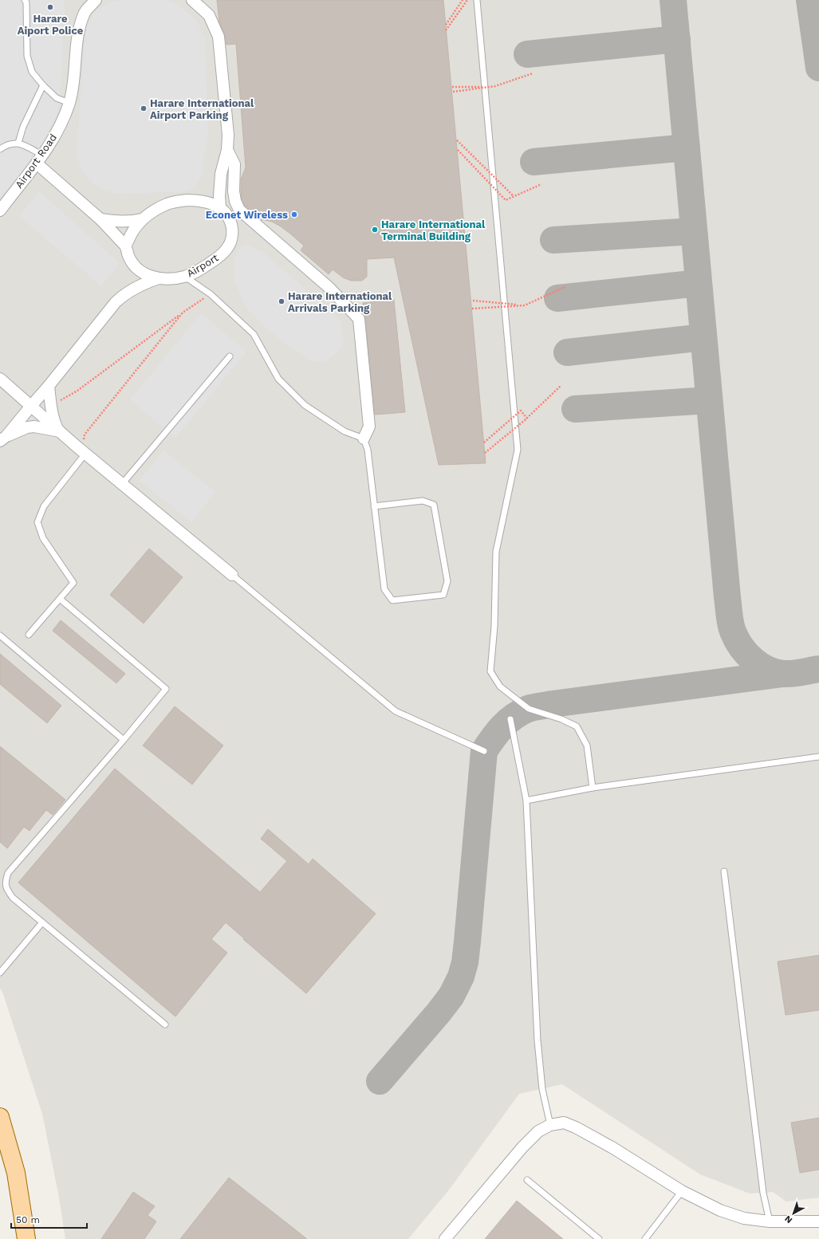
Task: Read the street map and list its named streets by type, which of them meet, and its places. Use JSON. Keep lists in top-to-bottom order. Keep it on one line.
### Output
{"streets":{"street":["Airport Road","Airport"]},"places":["Harare Aiport Police","Harare International Airport Parking","Econet Wireless","Harare International Terminal Building","Harare International Arrivals Parking"],"scale_bar":"50 m","north":"bottom left"}
